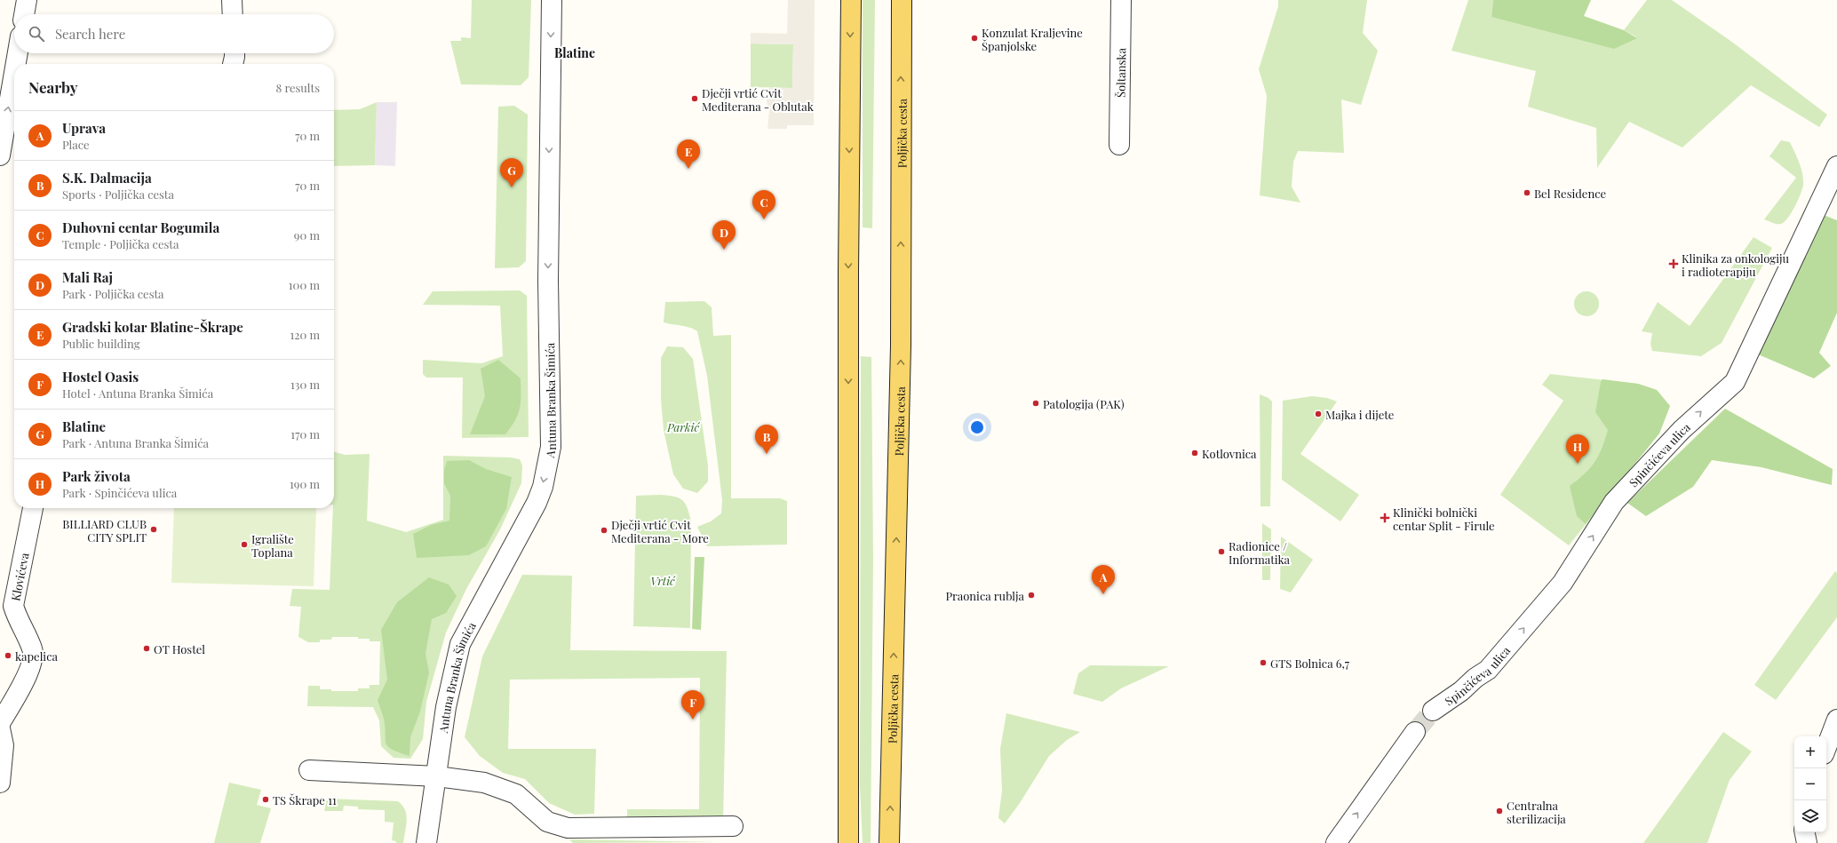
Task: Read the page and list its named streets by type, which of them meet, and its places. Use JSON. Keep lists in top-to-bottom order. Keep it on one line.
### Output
{"streets":{"main road":["Poljička cesta"],"street":["Šoltanska","Antuna Branka Šimića","Spinčićeva ulica","Klovićeva"]},"one_way":["Antuna Branka Šimića","Spinčićeva ulica"],"districts":["Blatine"],"parks":["Parkić","Vrtić"],"places":{"other":["Konzulat Kraljevine Španjolske","Dječji vrtić Cvit Mediterana - Oblutak","Bel Residence","Patologija (PAK)","Majka i dijete","Kotlovnica","BILLIARD CLUB CITY SPLIT","Dječji vrtić Cvit Mediterana - More","Igralište Toplana","Radionice / Informatika","Praonica rublja","OT Hostel","kapelica","GTS Bolnica 6,7","TS Škrape 11","Centralna sterilizacija"],"health":["Klinika za onkologiju i radioterapiju","Klinički bolnički centar Split - Firule"]},"page":{"search":"Search here","heading":["Nearby","8 results"],"list":[{"mark":"A","name":"Uprava","note":"Place","value":"70 m"},{"mark":"B","name":"S.K. Dalmacija","note":"Sports · Poljička cesta","value":"70 m"},{"mark":"C","name":"Duhovni centar Bogumila","note":"Temple · Poljička cesta","value":"90 m"},{"mark":"D","name":"Mali Raj","note":"Park · Poljička cesta","value":"100 m"},{"mark":"E","name":"Gradski kotar Blatine-Škrape","note":"Public building","value":"120 m"},{"mark":"F","name":"Hostel Oasis","note":"Hotel · Antuna Branka Šimića","value":"130 m"},{"mark":"G","name":"Blatine","note":"Park · Antuna Branka Šimića","value":"170 m"},{"mark":"H","name":"Park života","note":"Park · Spinčićeva ulica","value":"190 m"}],"pins":["E","G","C","D","B","H","A","F"],"map_buttons":["+","−"]}}
